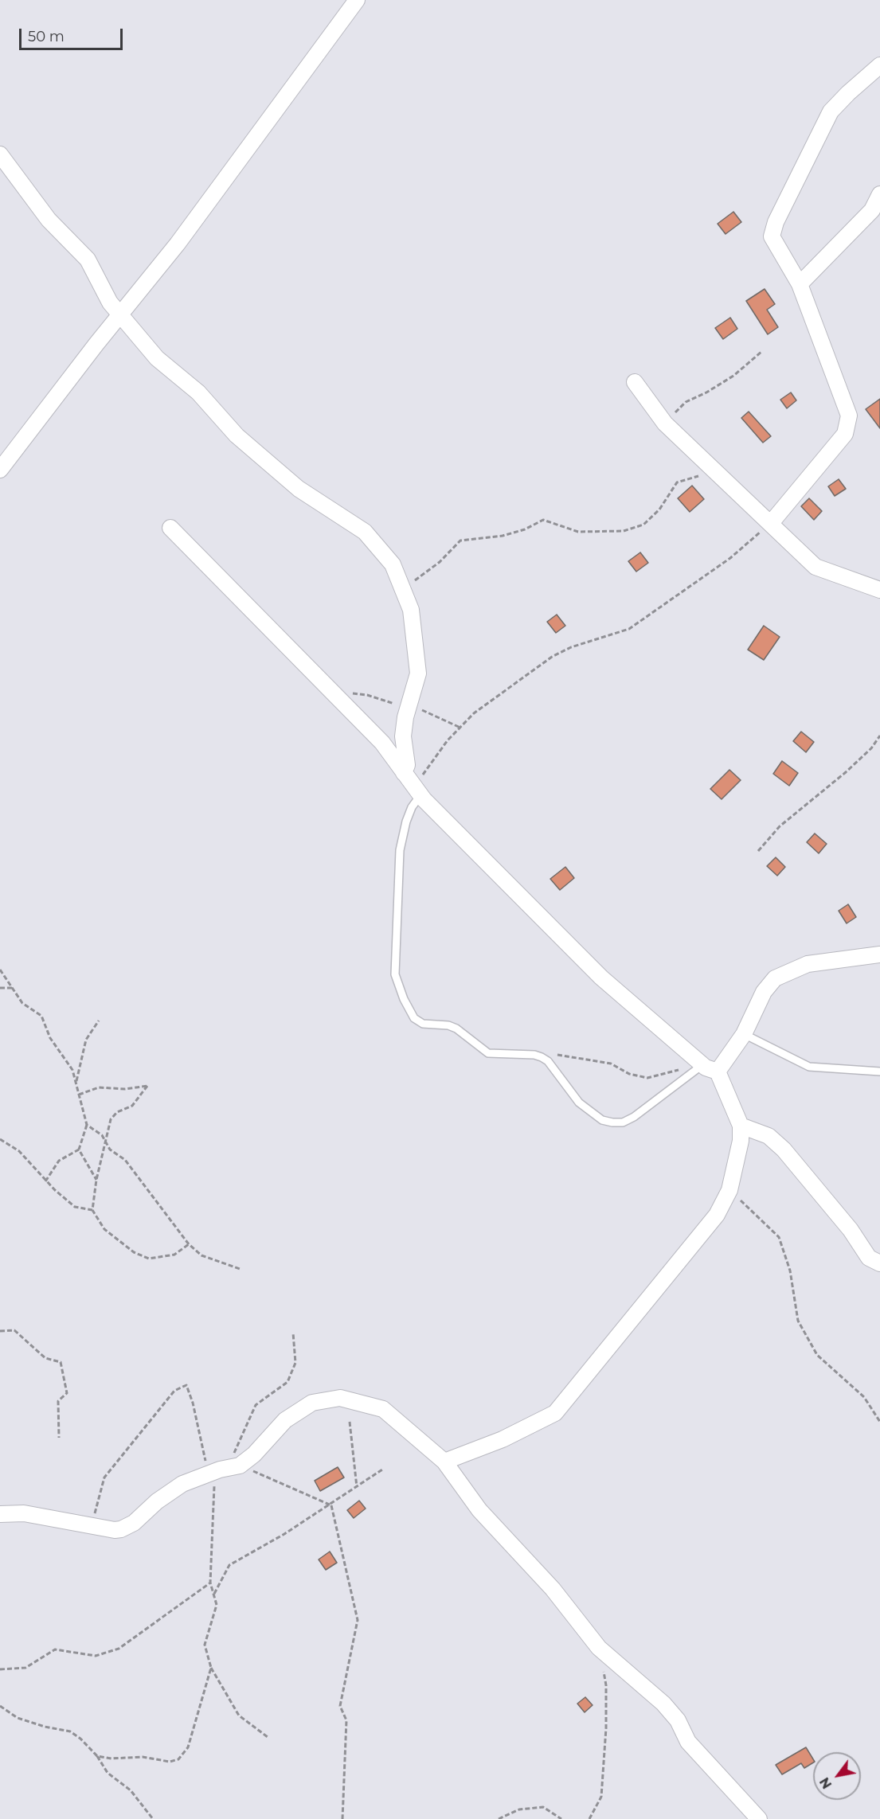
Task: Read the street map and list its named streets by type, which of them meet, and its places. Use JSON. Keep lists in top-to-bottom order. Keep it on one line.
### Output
{"scale_bar":"50 m","north":"bottom left"}
